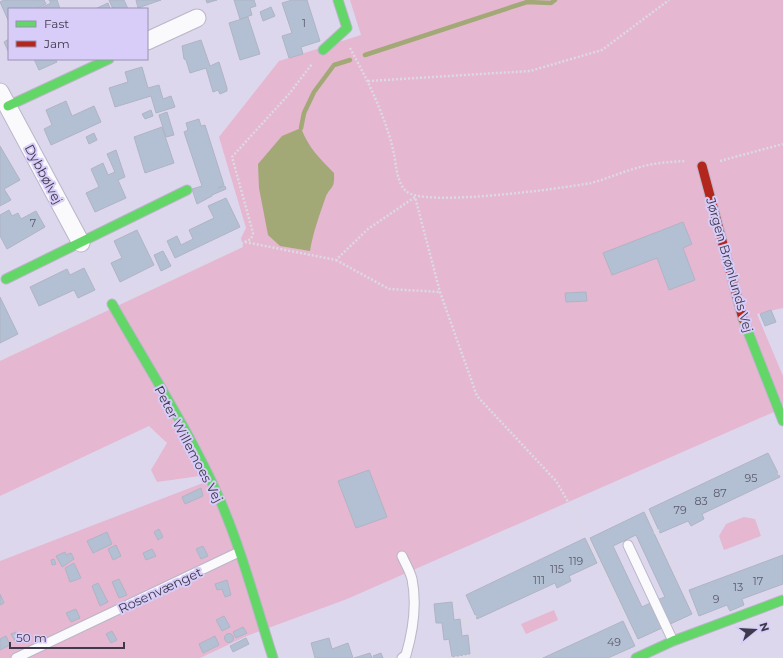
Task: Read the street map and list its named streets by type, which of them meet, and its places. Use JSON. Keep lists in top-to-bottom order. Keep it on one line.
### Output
{"streets":{"street":["Dybbølvej","Jørgen Brønlunds Vej","Peter Willemoes Vej"],"lane":["Rosenvænget"]},"crossings":[["Peter Willemoes Vej","Rosenvænget"]],"house_numbers":["1","7","95","87","83","79","119","115","111","17","13","9","49"],"legend":["Fast","Jam"],"scale_bar":"50 m","north":"right"}
